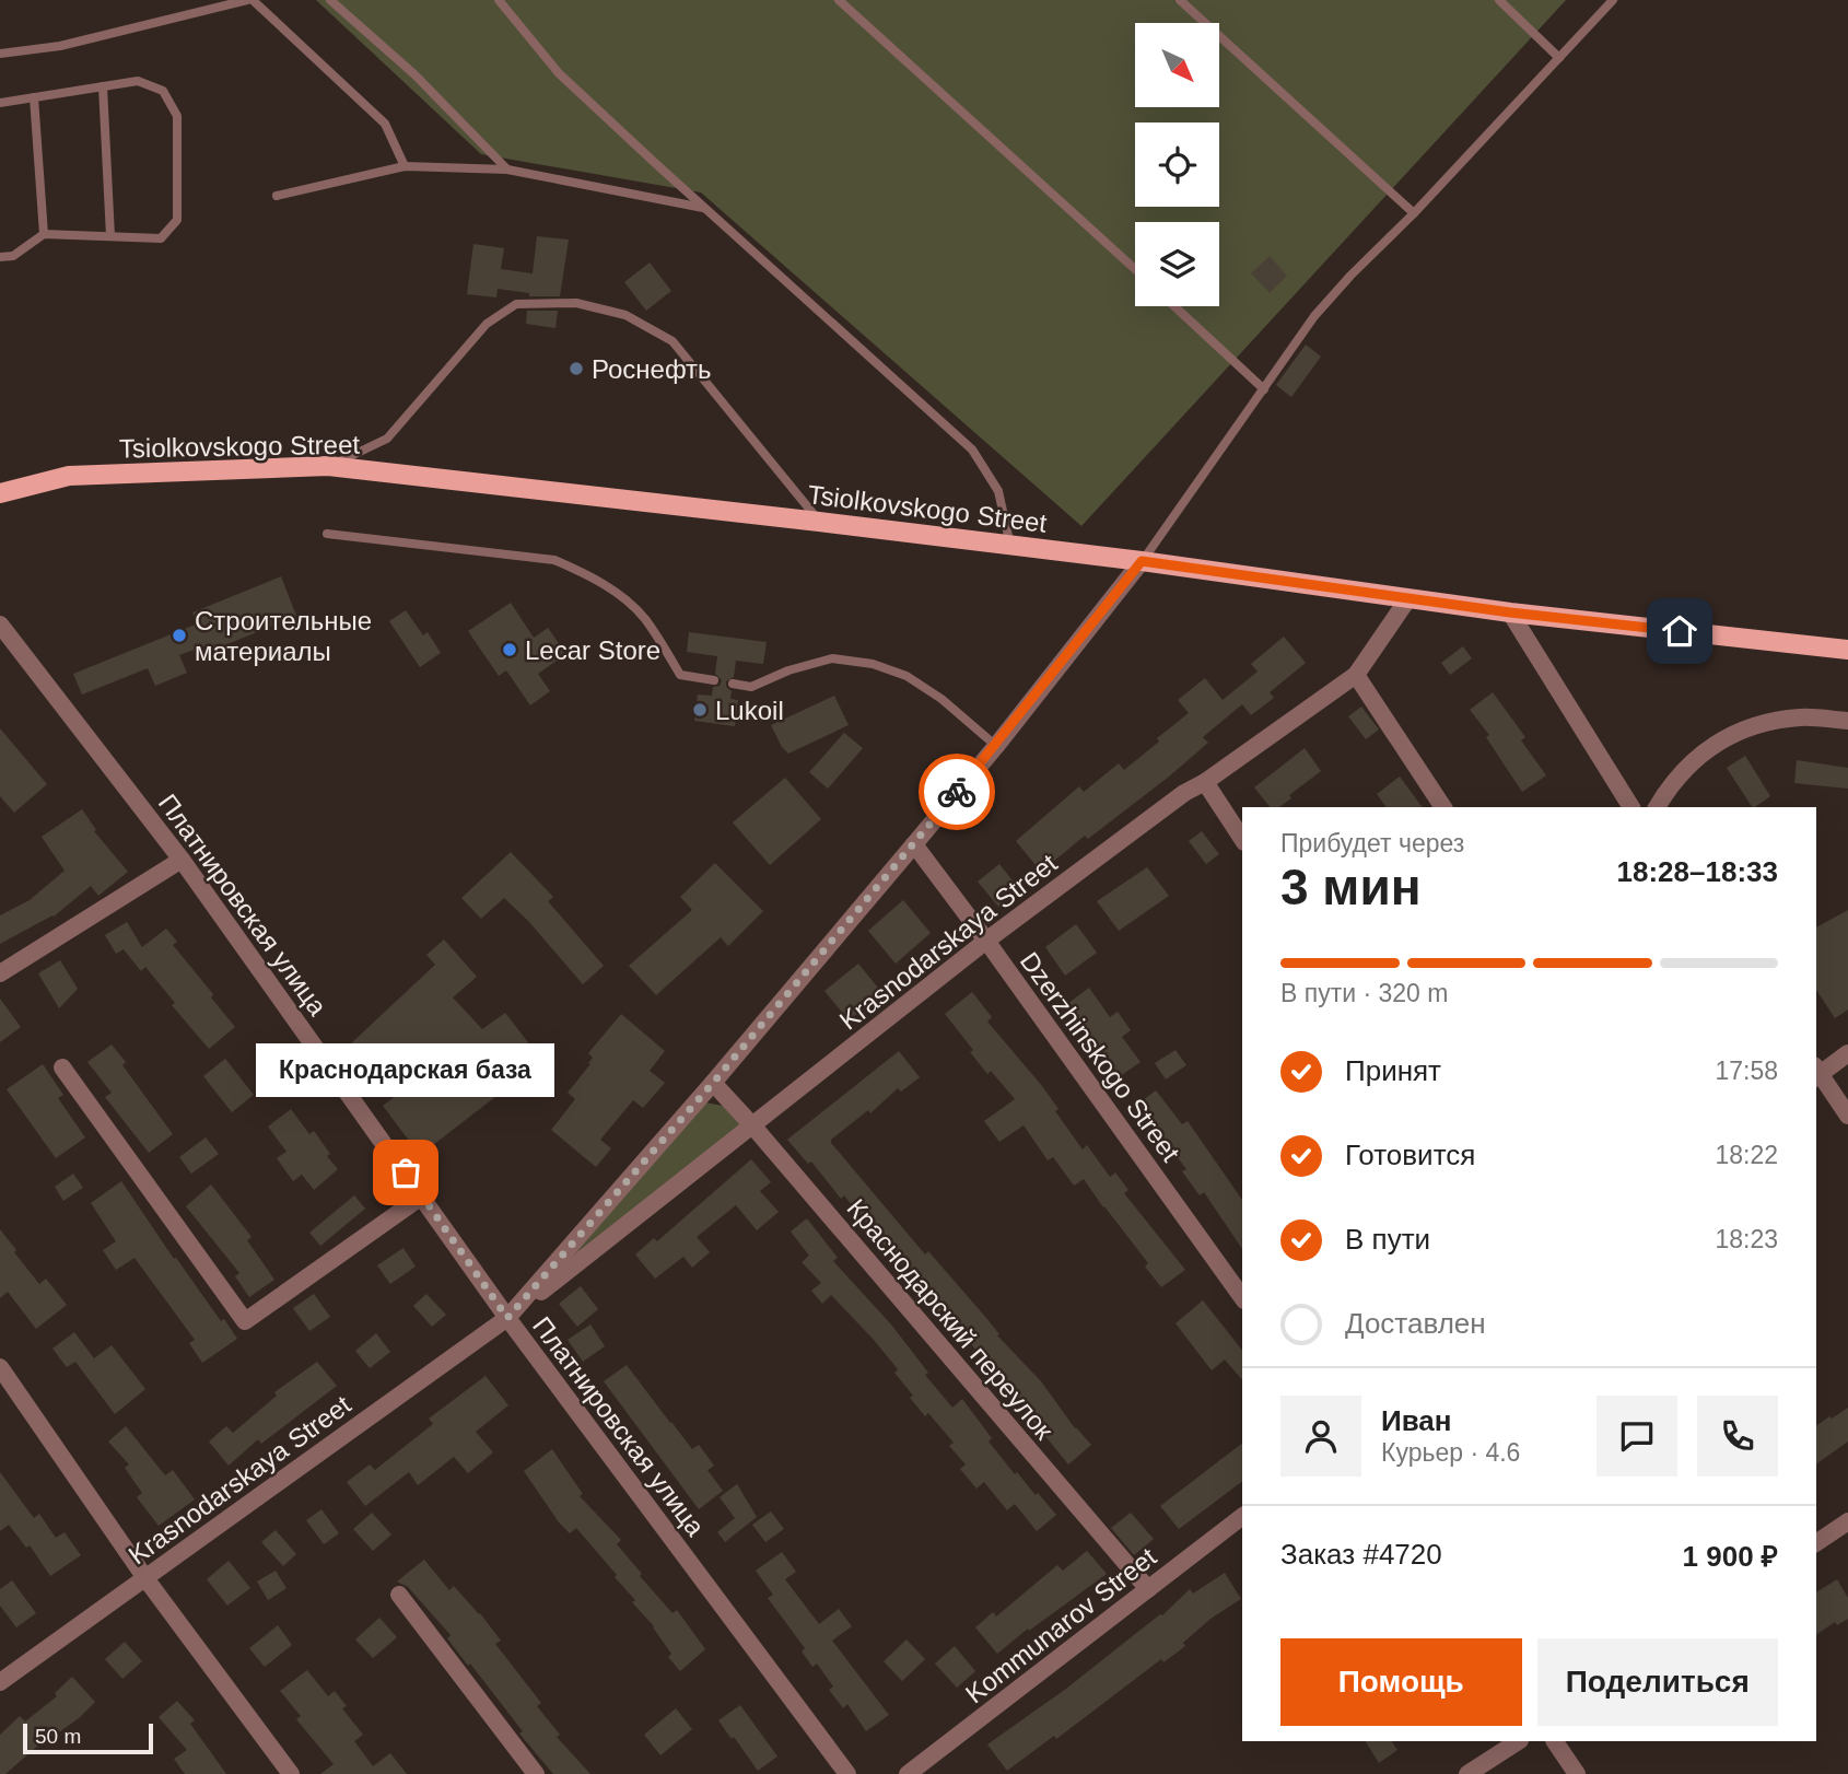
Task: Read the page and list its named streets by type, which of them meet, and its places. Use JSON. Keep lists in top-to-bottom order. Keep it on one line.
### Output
{"streets":{"main road":["Tsiolkovskogo Street"],"street":["Платнировская улица","Krasnodarskaya Street","Dzerzhinskogo Street","Краснодарский переулок","Kommunarov Street"]},"crossings":[["Tsiolkovskogo Street","Krasnodarskaya Street"],["Платнировская улица","Krasnodarskaya Street"],["Krasnodarskaya Street","Dzerzhinskogo Street"],["Krasnodarskaya Street","Краснодарский переулок"],["Краснодарский переулок","Kommunarov Street"]],"places":["Роснефть","Строительные материалы","Lecar Store","Lukoil","Краснодарская база"],"scale_bar":"50 m","north":"bottom right","page":{"heading":["3 мин","Прибудет через","18:28–18:33"],"panel":["Иван","Курьер · 4.6","Заказ #4720","1 900 ₽"],"bar":"В пути · 320 m","list":[["Принят","17:58"],["Готовится","18:22"],["В пути","18:23"],"Доставлен"],"bubble":"Краснодарская база","buttons":["Помощь","Поделиться"],"scale":"50 m"}}
